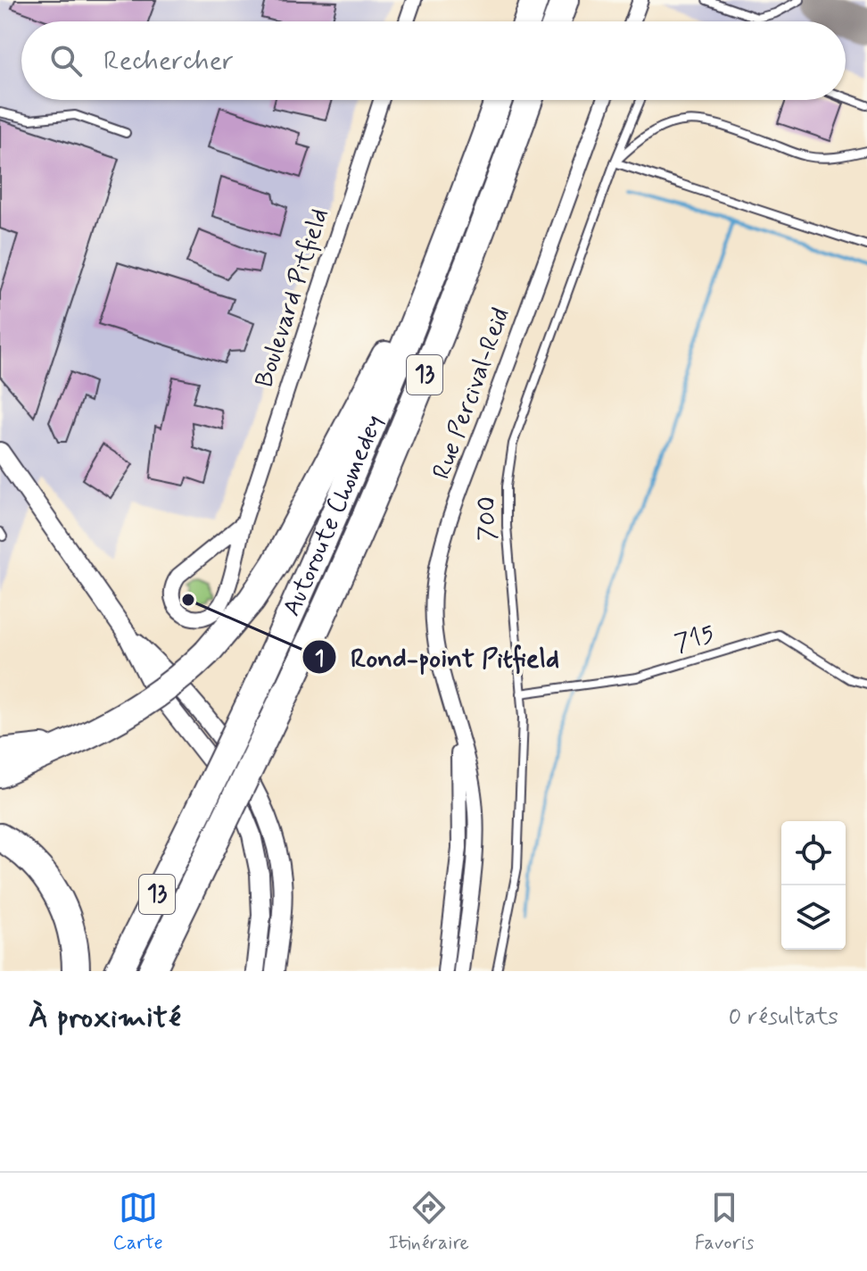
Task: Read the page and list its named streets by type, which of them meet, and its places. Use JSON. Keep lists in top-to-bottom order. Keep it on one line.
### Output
{"streets":{"highway":["13","Autoroute Chomedey"],"street":["Boulevard Pitfield","Rue Percival-Reid"],"lane":["700","715"]},"crossings":[["700","715"]],"places":["Rond-point Pitfield"],"page":{"search":"Rechercher","heading":["À proximité","0 résultats"],"nav":["Carte","Itinéraire","Favoris"]}}
